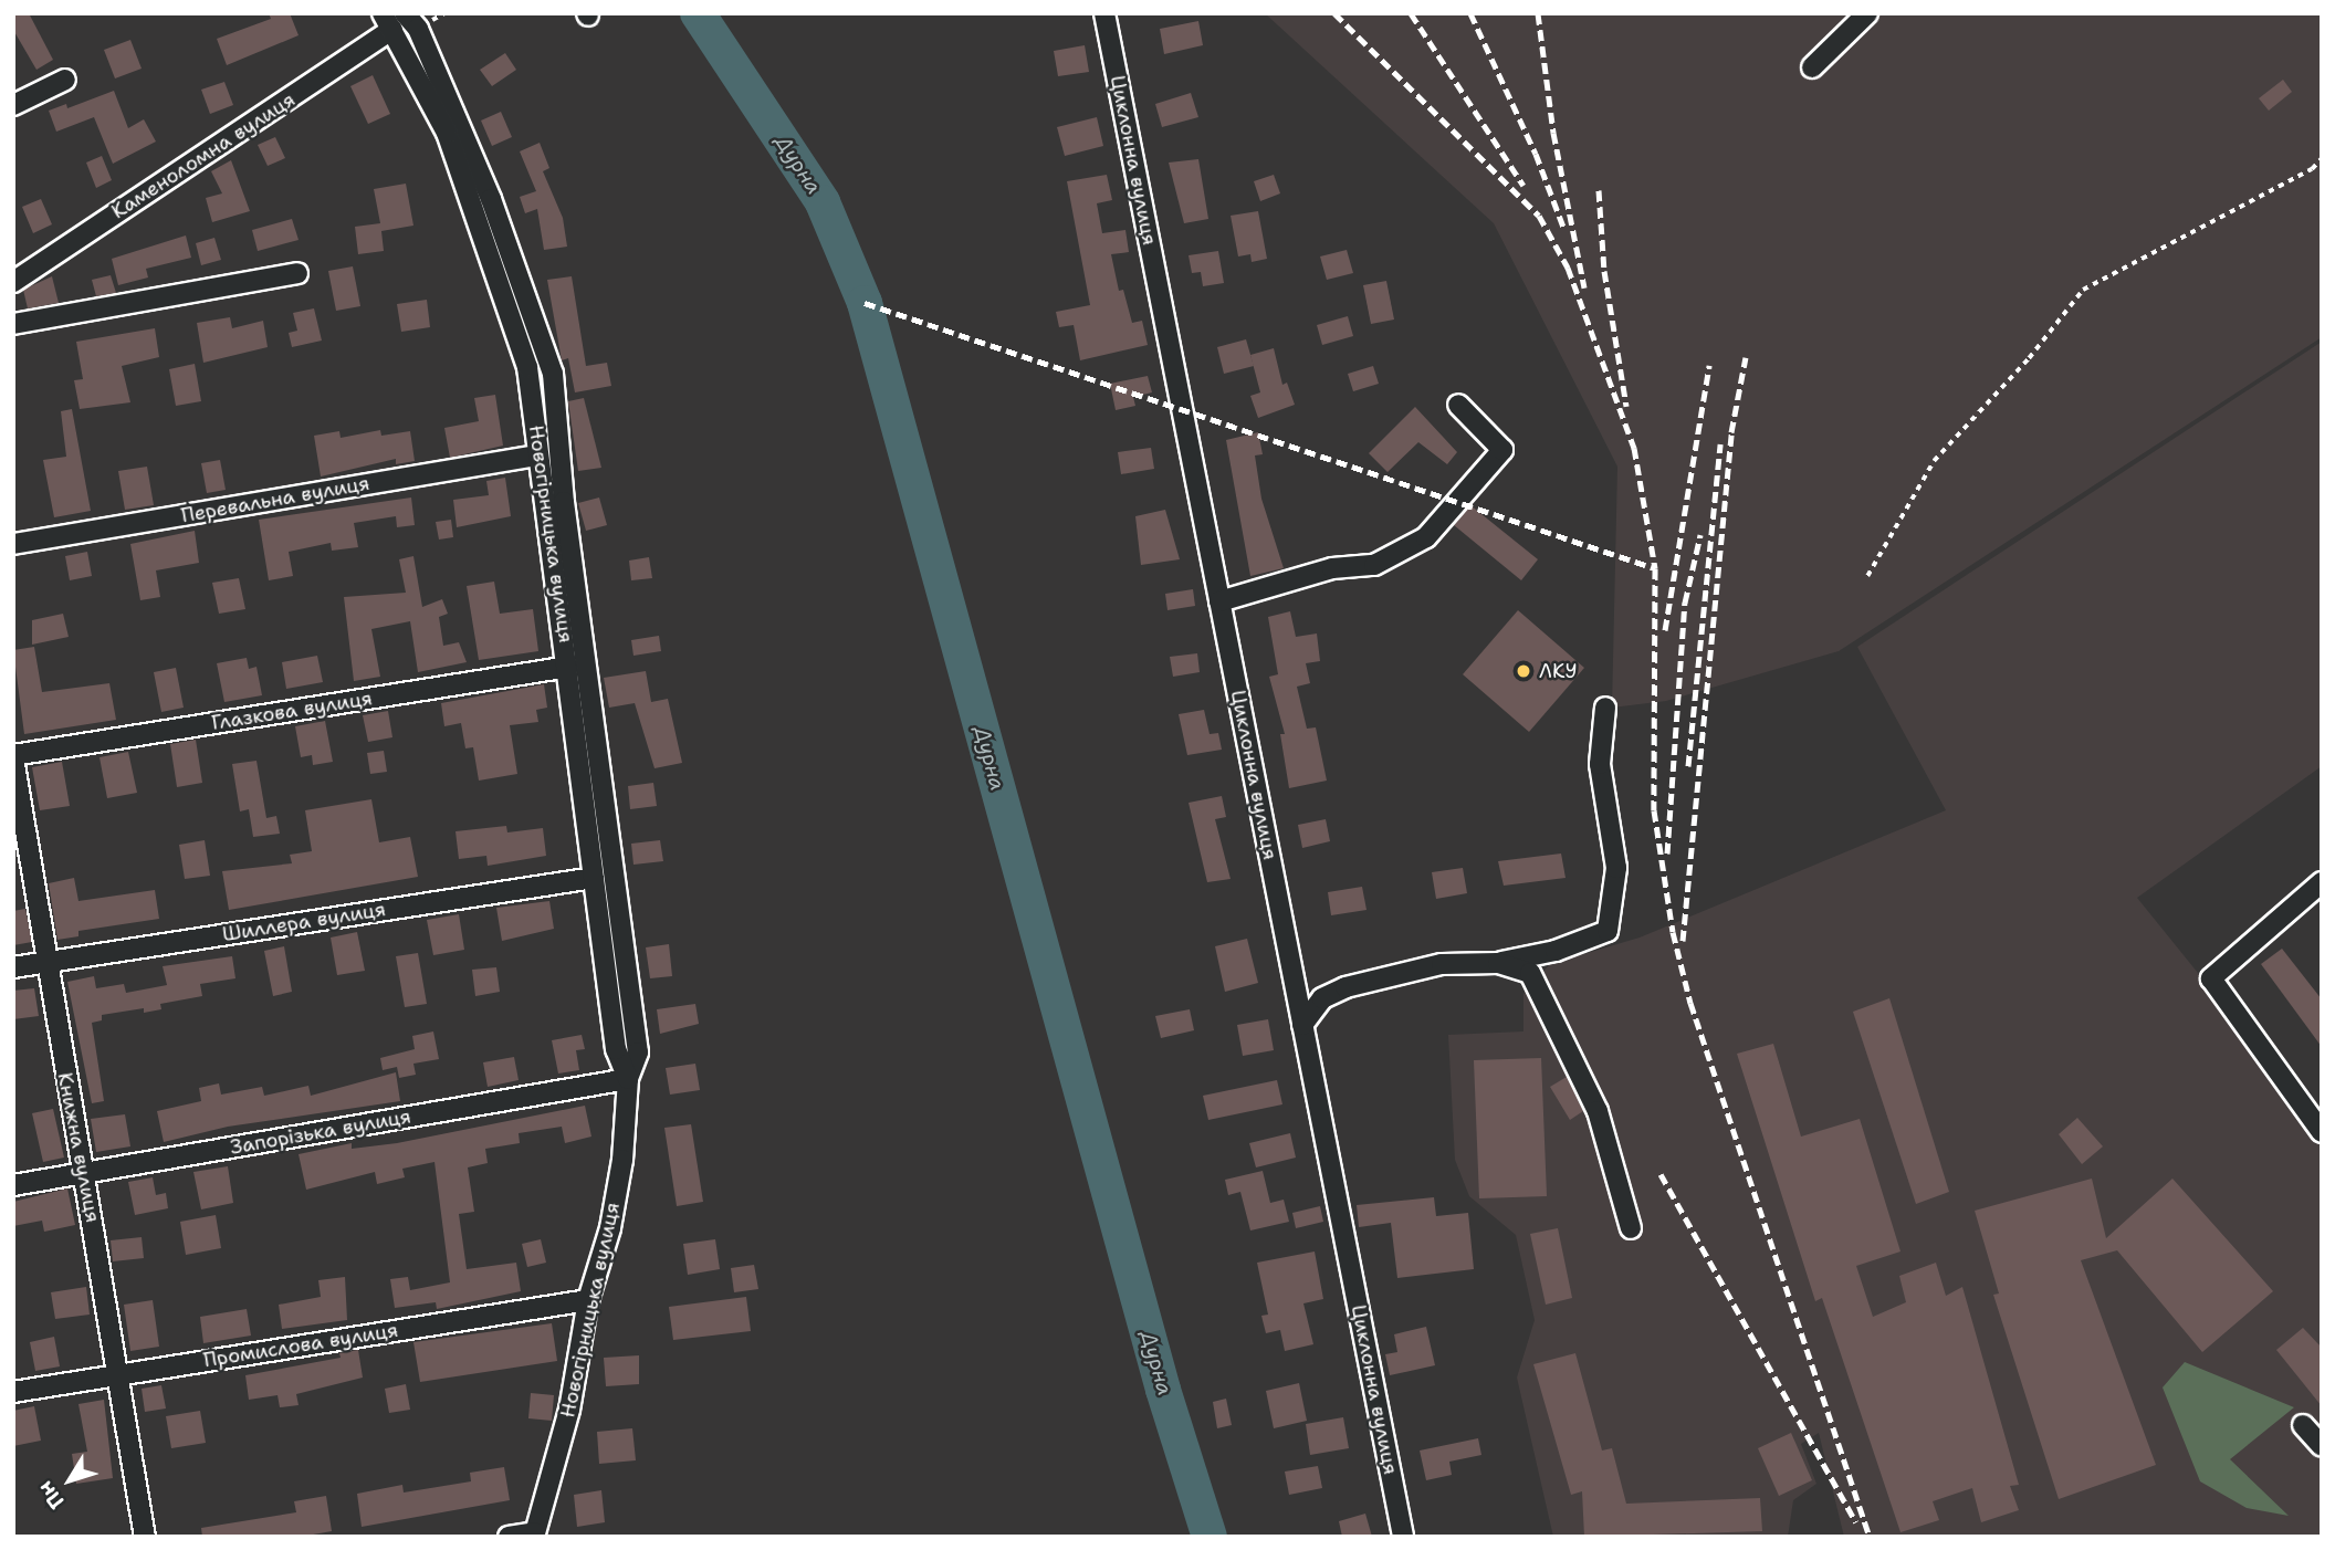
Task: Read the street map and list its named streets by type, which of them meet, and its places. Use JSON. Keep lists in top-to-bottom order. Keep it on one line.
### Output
{"streets":{"street":["Каменоломна вулиця","Циклонна вулиця","Перевальна вулиця","Новогірницька вулиця","Глазкова вулиця","Шиллера вулиця","Запорізька вулиця","Книжна вулиця","Промислова вулиця"]},"crossings":[["Каменоломна вулиця","Новогірницька вулиця"],["Перевальна вулиця","Новогірницька вулиця"],["Новогірницька вулиця","Глазкова вулиця"],["Новогірницька вулиця","Шиллера вулиця"],["Новогірницька вулиця","Запорізька вулиця"],["Новогірницька вулиця","Промислова вулиця"],["Глазкова вулиця","Книжна вулиця"],["Шиллера вулиця","Книжна вулиця"],["Запорізька вулиця","Книжна вулиця"],["Книжна вулиця","Промислова вулиця"]],"water":["Дурна"],"places":["ЛКУ"],"north":"bottom left"}
